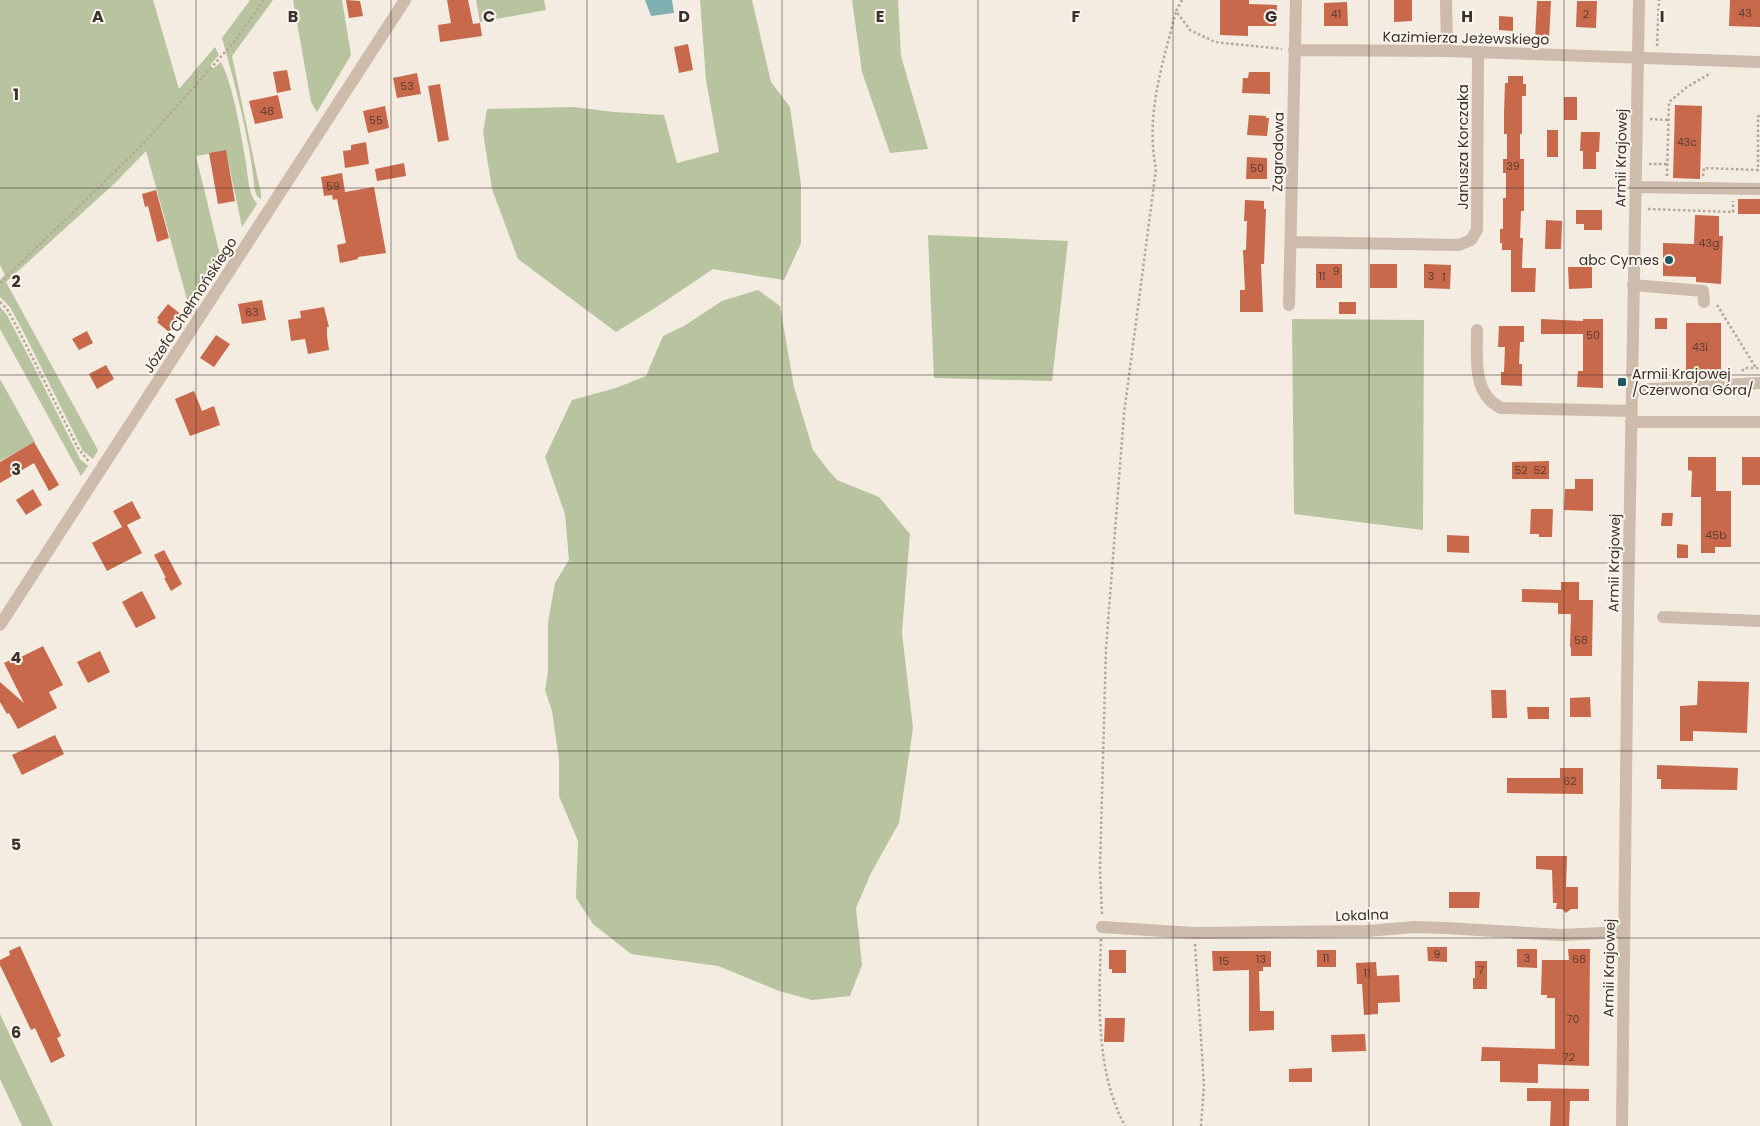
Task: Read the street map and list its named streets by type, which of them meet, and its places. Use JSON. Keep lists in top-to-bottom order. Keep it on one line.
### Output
{"streets":{"street":["Kazimierza Jeżewskiego","Janusza Korczaka","Zagrodowa","Armii Krajowej","Józefa Chełmońskiego","Lokalna"]},"crossings":[["Kazimierza Jeżewskiego","Janusza Korczaka"],["Kazimierza Jeżewskiego","Zagrodowa"],["Kazimierza Jeżewskiego","Armii Krajowej"],["Janusza Korczaka","Zagrodowa"],["Armii Krajowej","Lokalna"]],"places":{"other":["abc Cymes"],"transit":["Armii Krajowej /Czerwona Góra/"]},"house_numbers":["43","41","2","53","48","55","43c","39","50","59","43g","9","11","3","1","63","50","43i","52","52","45b","58","62","9","11","3","13","68","15","7","11","70","72"],"grid":{"columns":["A","B","C","D","E","F","G","H","I"],"rows":["1","2","3","4","5","6"]}}
